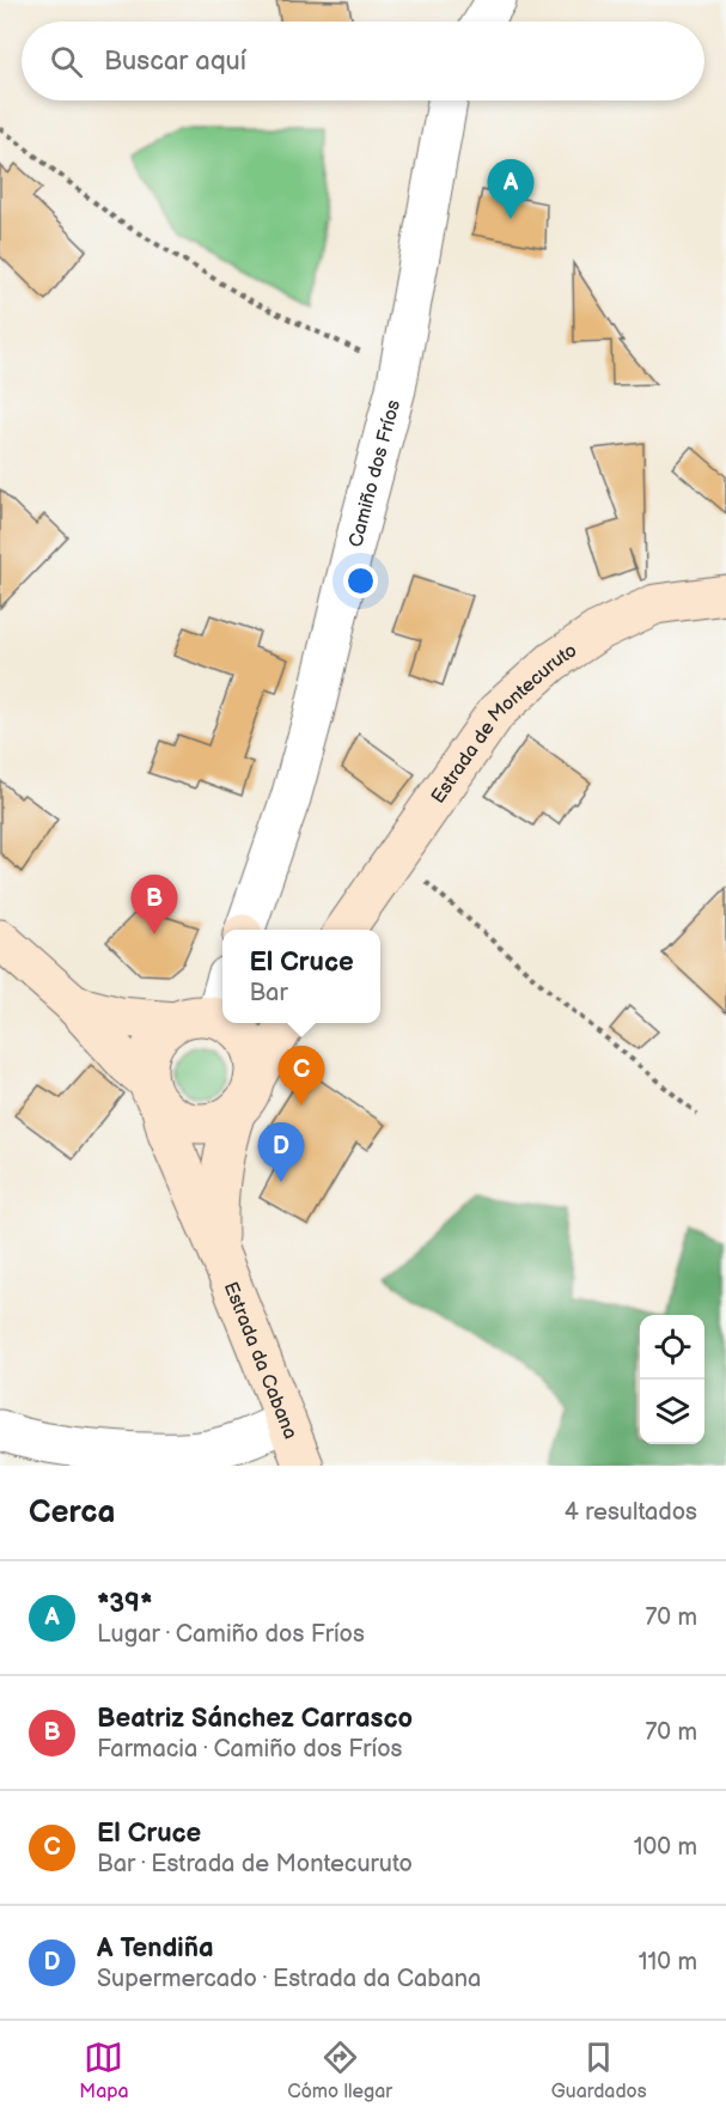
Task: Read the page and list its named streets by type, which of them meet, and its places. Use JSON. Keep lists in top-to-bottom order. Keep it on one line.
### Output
{"streets":{"main road":["Estrada de Montecuruto","Estrada da Cabana"],"street":["Camiño dos Fríos"]},"page":{"search":"Buscar aquí","pins":["A","B","C","D"],"popup":["El Cruce","Bar"],"heading":["Cerca","4 resultados"],"list":[{"mark":"A","name":"*39*","note":"Lugar · Camiño dos Fríos","value":"70 m"},{"mark":"B","name":"Beatriz Sánchez Carrasco","note":"Farmacia · Camiño dos Fríos","value":"70 m"},{"mark":"C","name":"El Cruce","note":"Bar · Estrada de Montecuruto","value":"100 m"},{"mark":"D","name":"A Tendiña","note":"Supermercado · Estrada da Cabana","value":"110 m"}],"nav":["Mapa","Cómo llegar","Guardados"]}}
